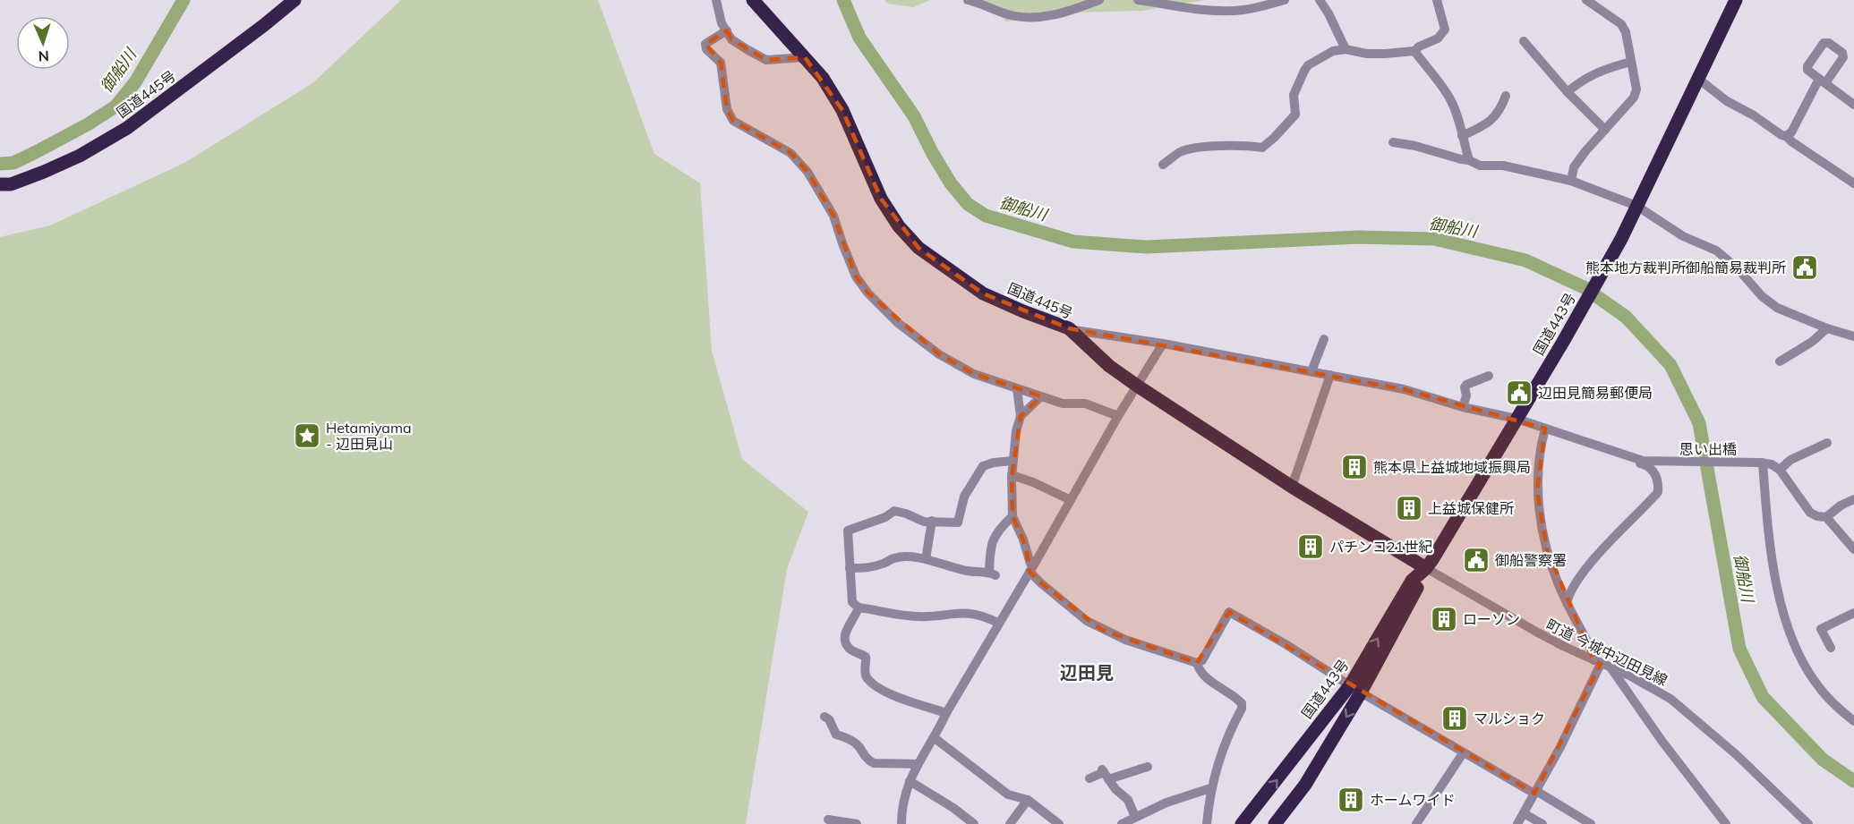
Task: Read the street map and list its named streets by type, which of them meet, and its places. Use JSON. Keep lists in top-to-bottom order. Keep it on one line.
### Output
{"streets":{"highway":["国道445号","国道443号"],"street":["思い出橋","町道 今城中辺田見線"]},"crossings":[["国道445号","国道443号"],["国道445号","町道 今城中辺田見線"],["国道443号","町道 今城中辺田見線"]],"districts":["辺田見"],"water":["御船川"],"places":{"public building":["熊本地方裁判所御船簡易裁判所","辺田見簡易郵便局","御船警察署"],"place":["Hetamiyama - 辺田見山"],"building":["熊本県上益城地域振興局","上益城保健所","パチンコ21世紀","ローソン","マルショク","ホームワイド"]},"north":"bottom"}
